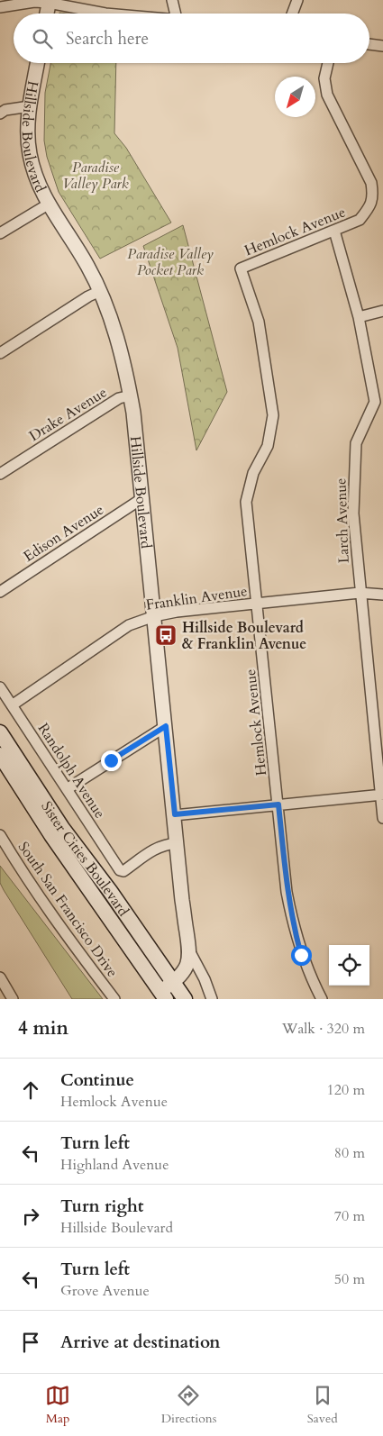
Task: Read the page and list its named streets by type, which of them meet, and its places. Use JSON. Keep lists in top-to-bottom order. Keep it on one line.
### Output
{"streets":{"main road":["Sister Cities Boulevard"],"street":["Hillside Boulevard","Hemlock Avenue","Drake Avenue","Larch Avenue","Edison Avenue","Franklin Avenue","Randolph Avenue","South San Francisco Drive"]},"crossings":[["Hillside Boulevard","Drake Avenue"],["Hillside Boulevard","Edison Avenue"],["Hillside Boulevard","Franklin Avenue"],["Hillside Boulevard","Randolph Avenue"],["Hillside Boulevard","Sister Cities Boulevard"],["Hemlock Avenue","Larch Avenue"],["Hemlock Avenue","Franklin Avenue"],["Larch Avenue","Franklin Avenue"],["Franklin Avenue","Randolph Avenue"]],"parks":["Paradise Valley Park","Paradise Valley Pocket Park"],"places":{"bus stop":["Hillside Boulevard & Franklin Avenue"]},"north":"bottom left","page":{"search":"Search here","heading":["4 min","Walk · 320 m"],"list":[["Continue","Hemlock Avenue","120 m"],["Turn left","Highland Avenue","80 m"],["Turn right","Hillside Boulevard","70 m"],["Turn left","Grove Avenue","50 m"],"Arrive at destination"],"nav":["Map","Directions","Saved"]}}
